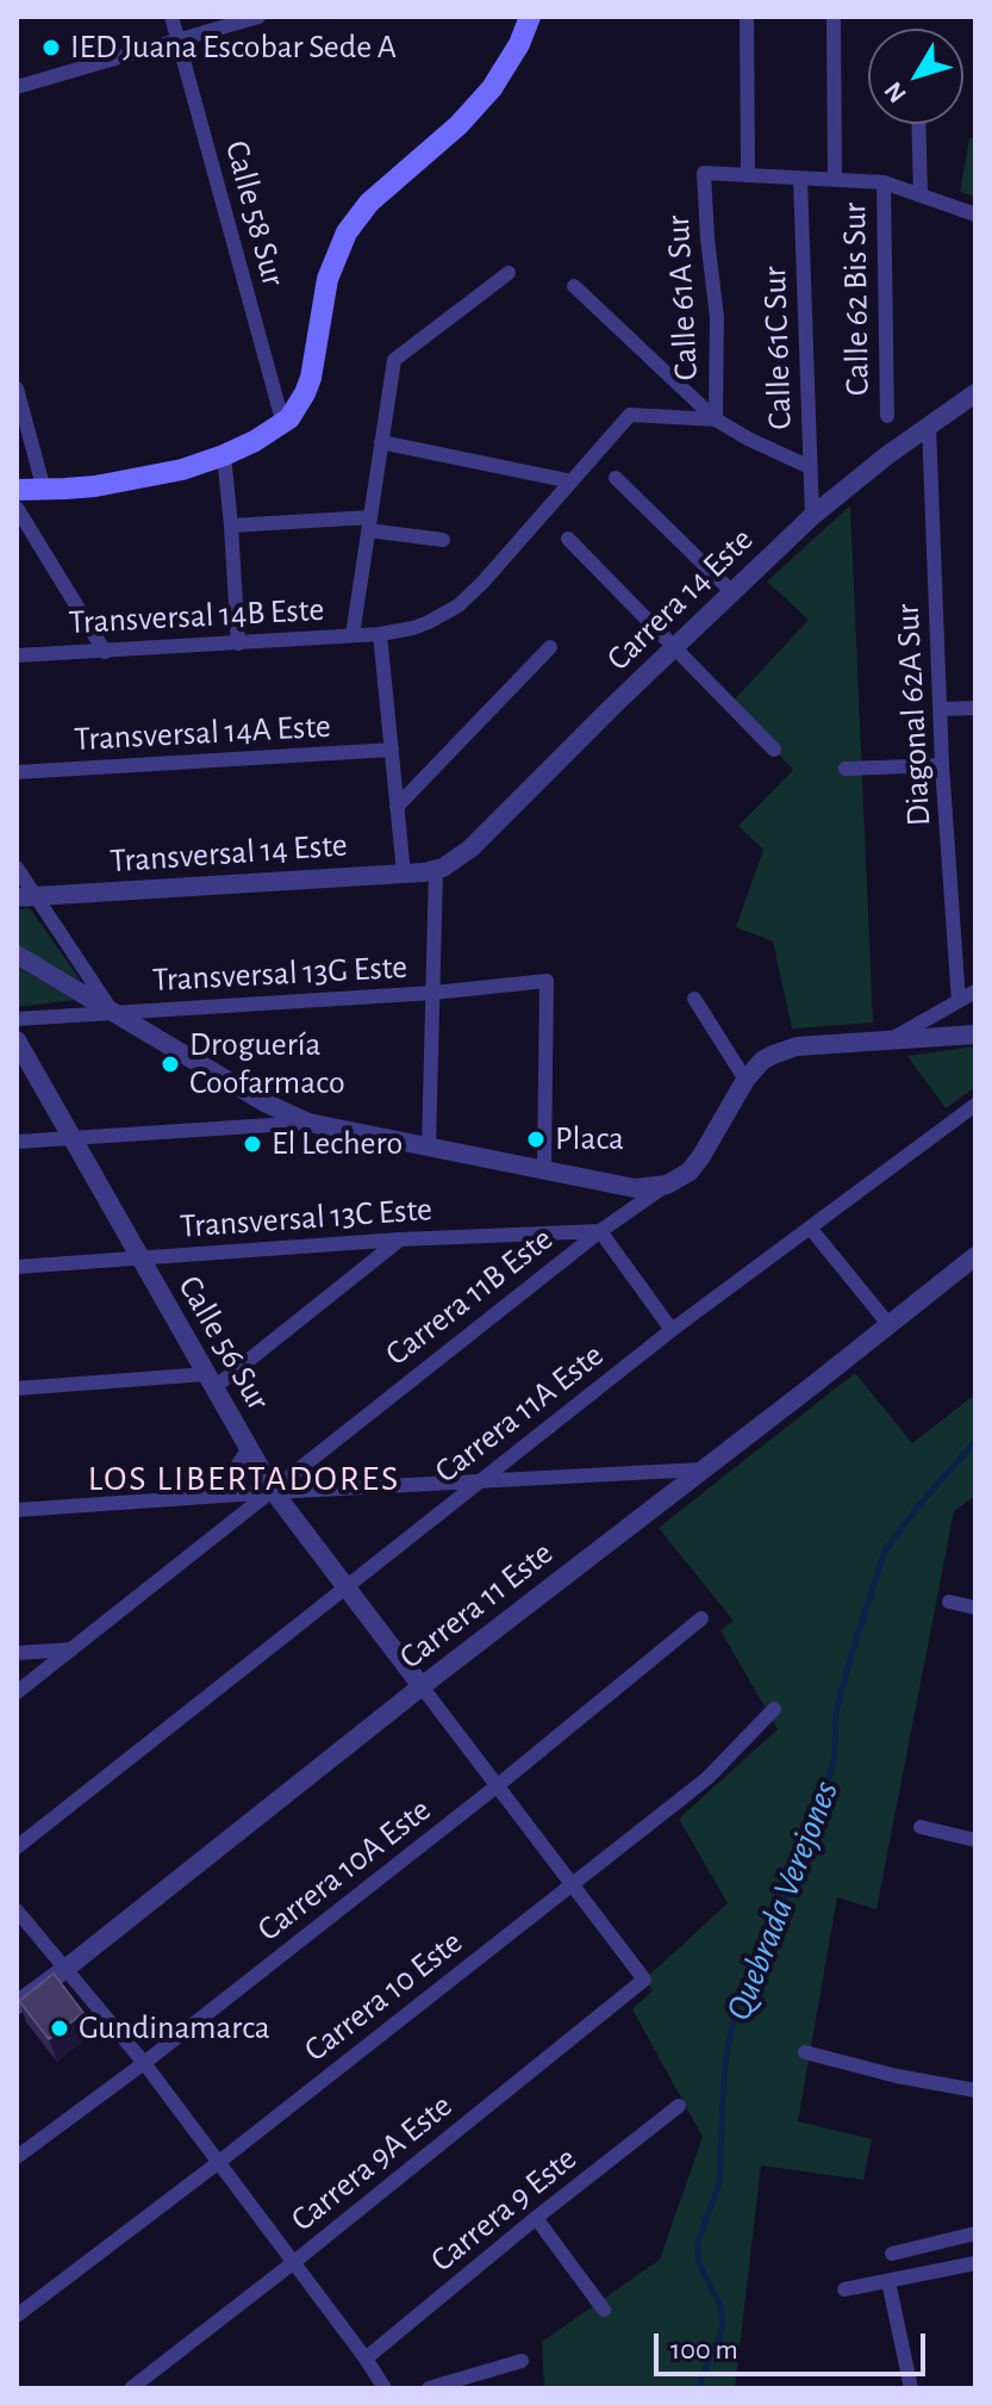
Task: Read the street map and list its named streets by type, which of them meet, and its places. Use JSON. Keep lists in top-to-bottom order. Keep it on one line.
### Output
{"streets":{"street":["Calle 58 Sur","Calle 61A Sur","Calle 62 Bis Sur","Calle 61C Sur","Carrera 14 Este","Transversal 14B Este","Diagonal 62A Sur","Transversal 14A Este","Transversal 14 Este","Transversal 13G Este","Transversal 13C Este","Carrera 11B Este","Calle 56 Sur","Carrera 11A Este","Carrera 11 Este","Carrera 10A Este","Carrera 10 Este","Carrera 9A Este","Carrera 9 Este"]},"crossings":[["Calle 61A Sur","Calle 61C Sur"],["Calle 61A Sur","Transversal 14B Este"],["Calle 61C Sur","Carrera 14 Este"],["Carrera 14 Este","Diagonal 62A Sur"],["Carrera 14 Este","Transversal 14 Este"],["Transversal 13C Este","Carrera 11B Este"],["Transversal 13C Este","Calle 56 Sur"],["Carrera 11B Este","Calle 56 Sur"],["Calle 56 Sur","Carrera 11A Este"],["Calle 56 Sur","Carrera 11 Este"],["Calle 56 Sur","Carrera 10A Este"],["Calle 56 Sur","Carrera 10 Este"],["Calle 56 Sur","Carrera 9A Este"]],"districts":["LOS LIBERTADORES"],"water":["Quebrada Verejones"],"places":["IED Juana Escobar Sede A","Droguería Coofarmaco","Placa","El Lechero","Gundinamarca"],"scale_bar":"100 m","north":"bottom left"}
